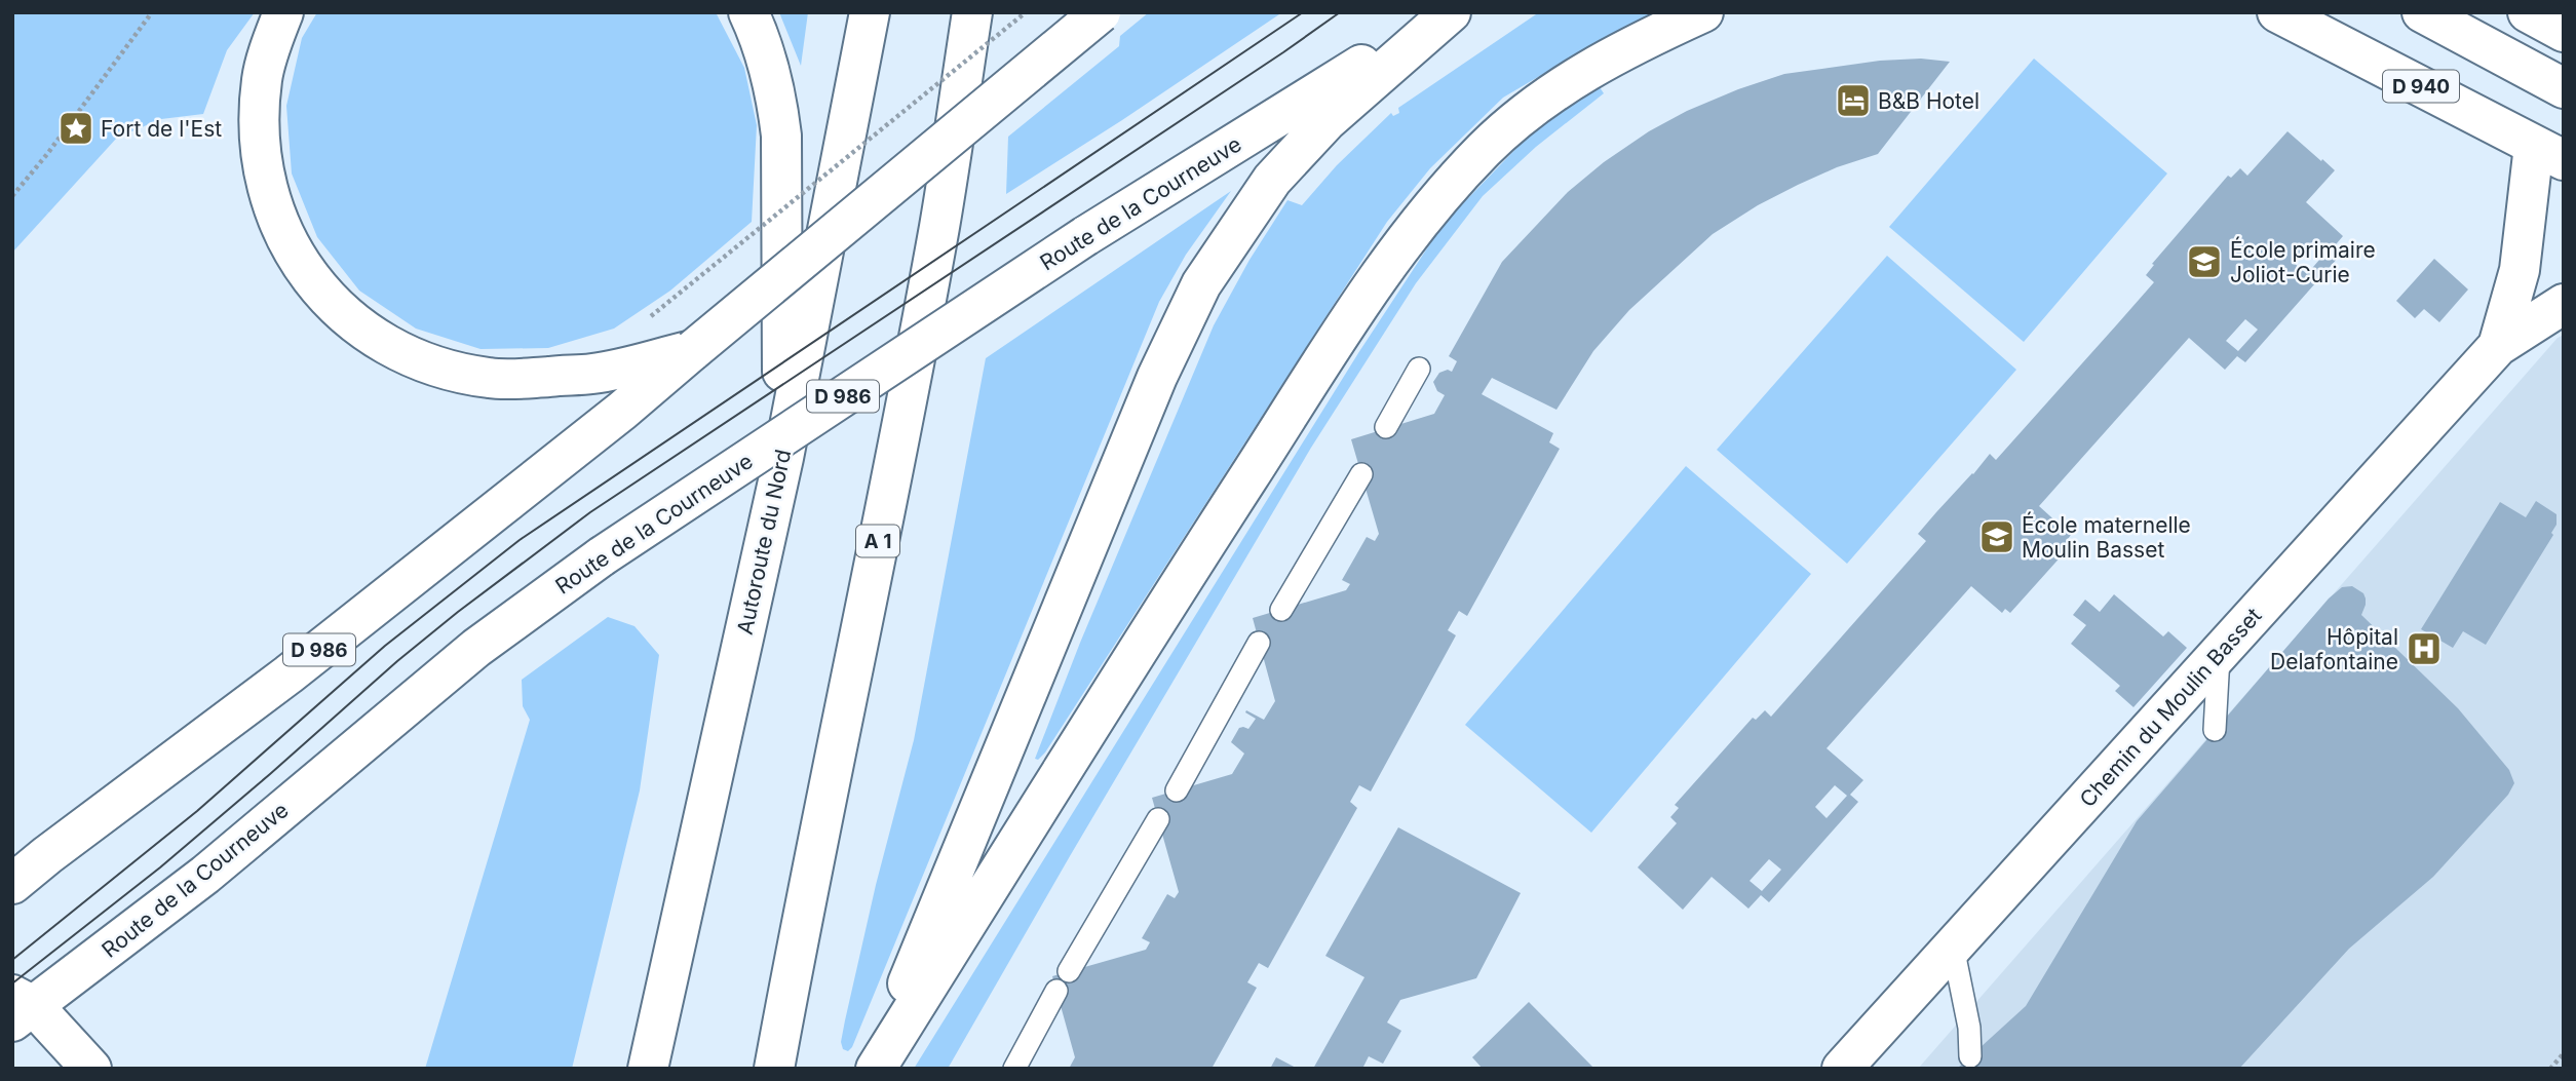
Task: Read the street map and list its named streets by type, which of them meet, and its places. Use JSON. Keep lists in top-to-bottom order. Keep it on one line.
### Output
{"streets":{"main road":["D 940","Route de la Courneuve","D 986","A 1","Autoroute du Nord","Chemin du Moulin Basset"]},"places":{"hotel":["B&B Hotel"],"place":["Fort de l'Est"],"school or university":["École primaire Joliot-Curie","École maternelle Moulin Basset"],"hospital":["Hôpital Delafontaine"]}}
